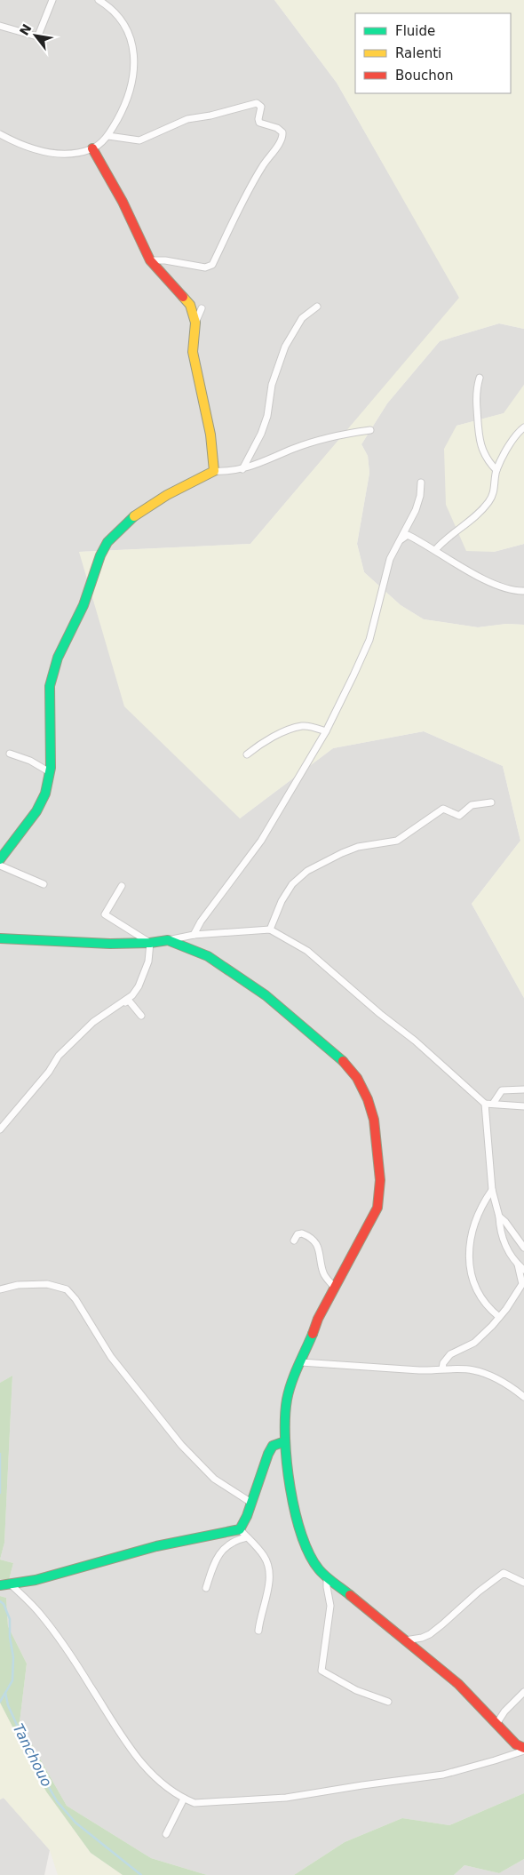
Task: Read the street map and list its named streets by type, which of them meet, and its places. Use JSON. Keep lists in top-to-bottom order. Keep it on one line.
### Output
{"water":["Tanchouo"],"legend":["Fluide","Ralenti","Bouchon"],"north":"top left"}
